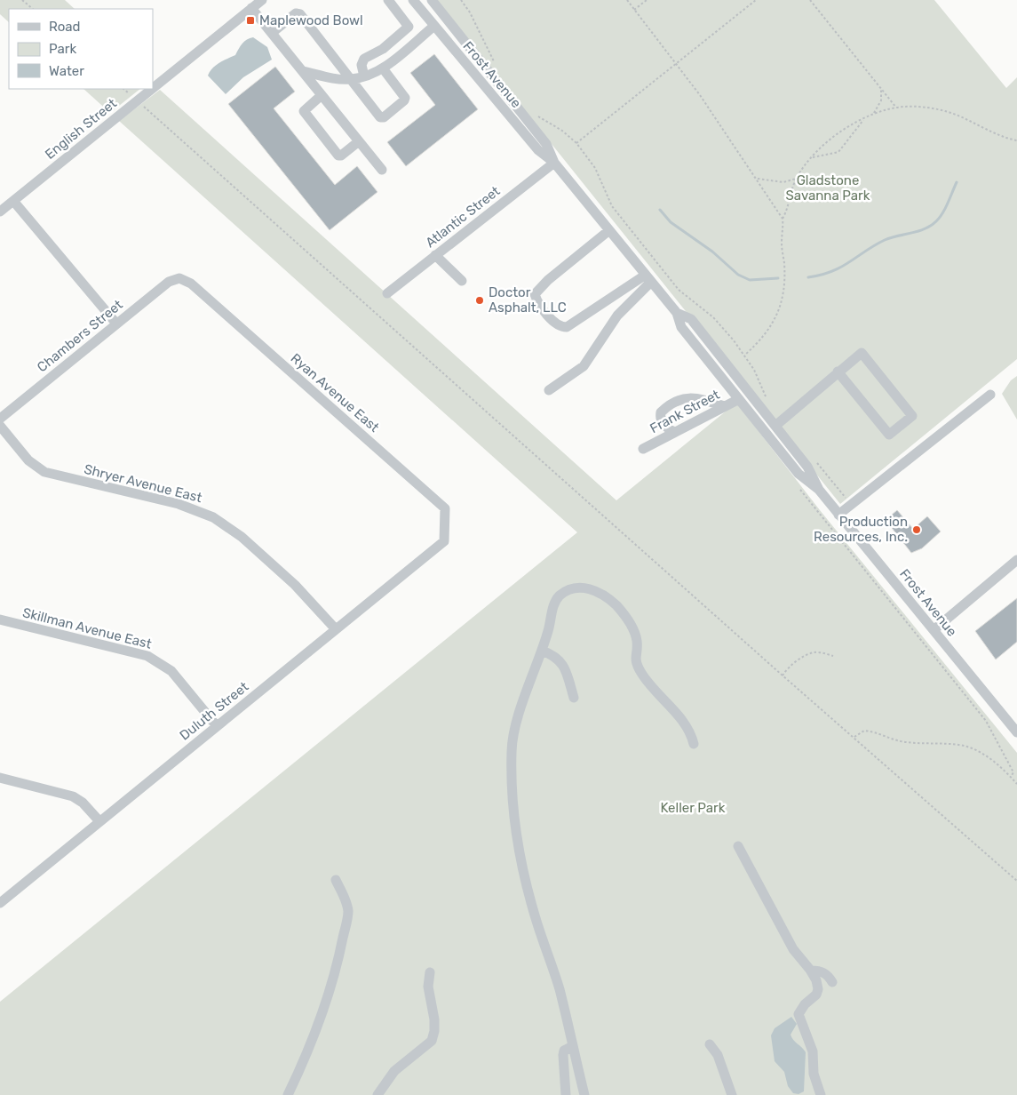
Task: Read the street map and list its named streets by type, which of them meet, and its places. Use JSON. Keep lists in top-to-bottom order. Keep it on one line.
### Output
{"streets":{"street":["Frost Avenue","English Street","Atlantic Street","Chambers Street","Ryan Avenue East","Frank Street","Shryer Avenue East","Skillman Avenue East","Duluth Street"]},"crossings":[["Frost Avenue","Atlantic Street"],["Frost Avenue","Frank Street"],["Chambers Street","Ryan Avenue East"],["Ryan Avenue East","Duluth Street"],["Shryer Avenue East","Duluth Street"],["Skillman Avenue East","Duluth Street"]],"parks":["Gladstone Savanna Park","Keller Park"],"places":{"transit":["Maplewood Bowl"],"other":["Doctor Asphalt, LLC","Production Resources, Inc."]},"legend":["Road","Park","Water"]}
